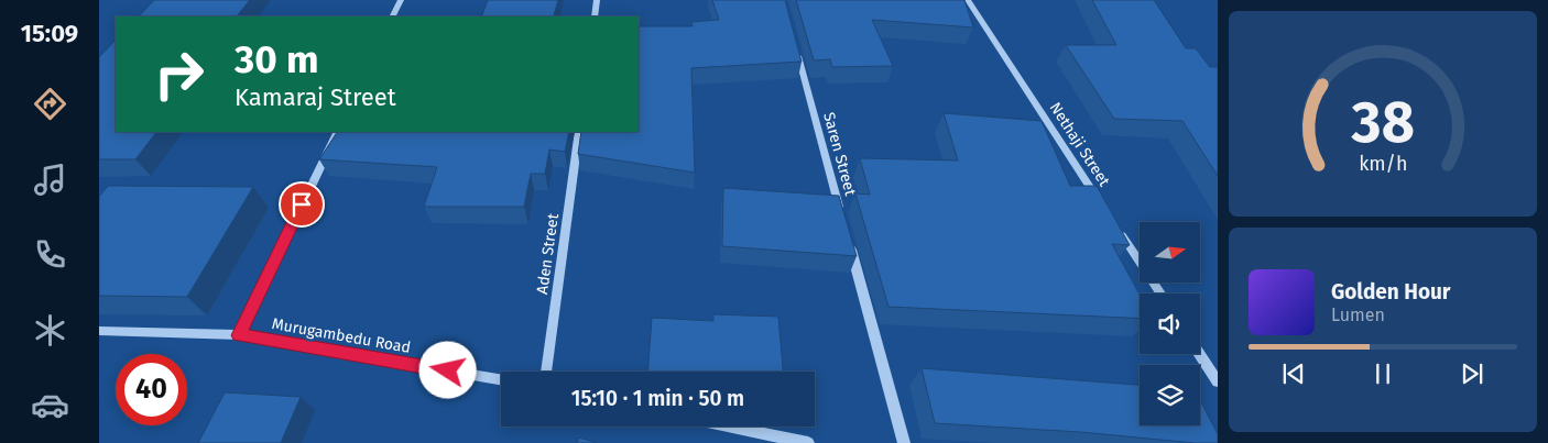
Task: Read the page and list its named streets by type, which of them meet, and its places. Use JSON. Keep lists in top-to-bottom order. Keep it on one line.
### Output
{"streets":{"street":["Nethaji Street","Saren Street","Aden Street","Murugambedu Road"]},"north":"right","page":{"tabs":"15:09","turn":["30 m","Kamaraj Street"],"song":["Golden Hour","Lumen"],"limit":"40","trip":"15:10 · 1 min · 50 m","gauge":["38","km/h"]}}
